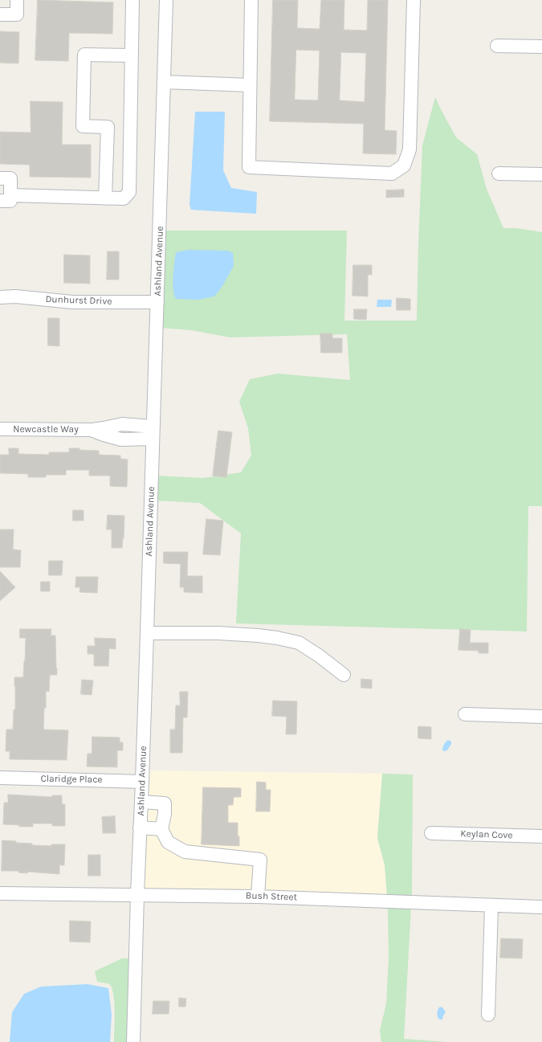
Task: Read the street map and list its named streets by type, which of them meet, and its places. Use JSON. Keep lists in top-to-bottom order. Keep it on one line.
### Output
{"streets":{"street":["Ashland Avenue","Dunhurst Drive","Newcastle Way","Claridge Place","Keylan Cove","Bush Street"]},"crossings":[["Ashland Avenue","Dunhurst Drive"],["Ashland Avenue","Newcastle Way"],["Ashland Avenue","Claridge Place"],["Ashland Avenue","Bush Street"]]}
